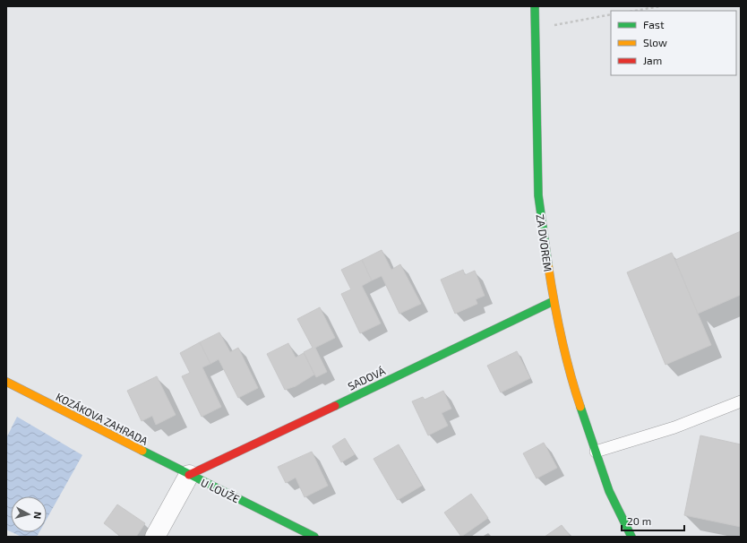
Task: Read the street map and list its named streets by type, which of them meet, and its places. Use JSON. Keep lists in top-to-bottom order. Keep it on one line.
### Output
{"streets":{"street":["ZA DVOREM","SADOVÁ","KOZÁKOVA ZAHRADA","U LOUŽE"]},"crossings":[["ZA DVOREM","SADOVÁ"],["SADOVÁ","KOZÁKOVA ZAHRADA"],["SADOVÁ","U LOUŽE"],["KOZÁKOVA ZAHRADA","U LOUŽE"]],"legend":["Fast","Slow","Jam"],"scale_bar":"20 m","north":"right"}
